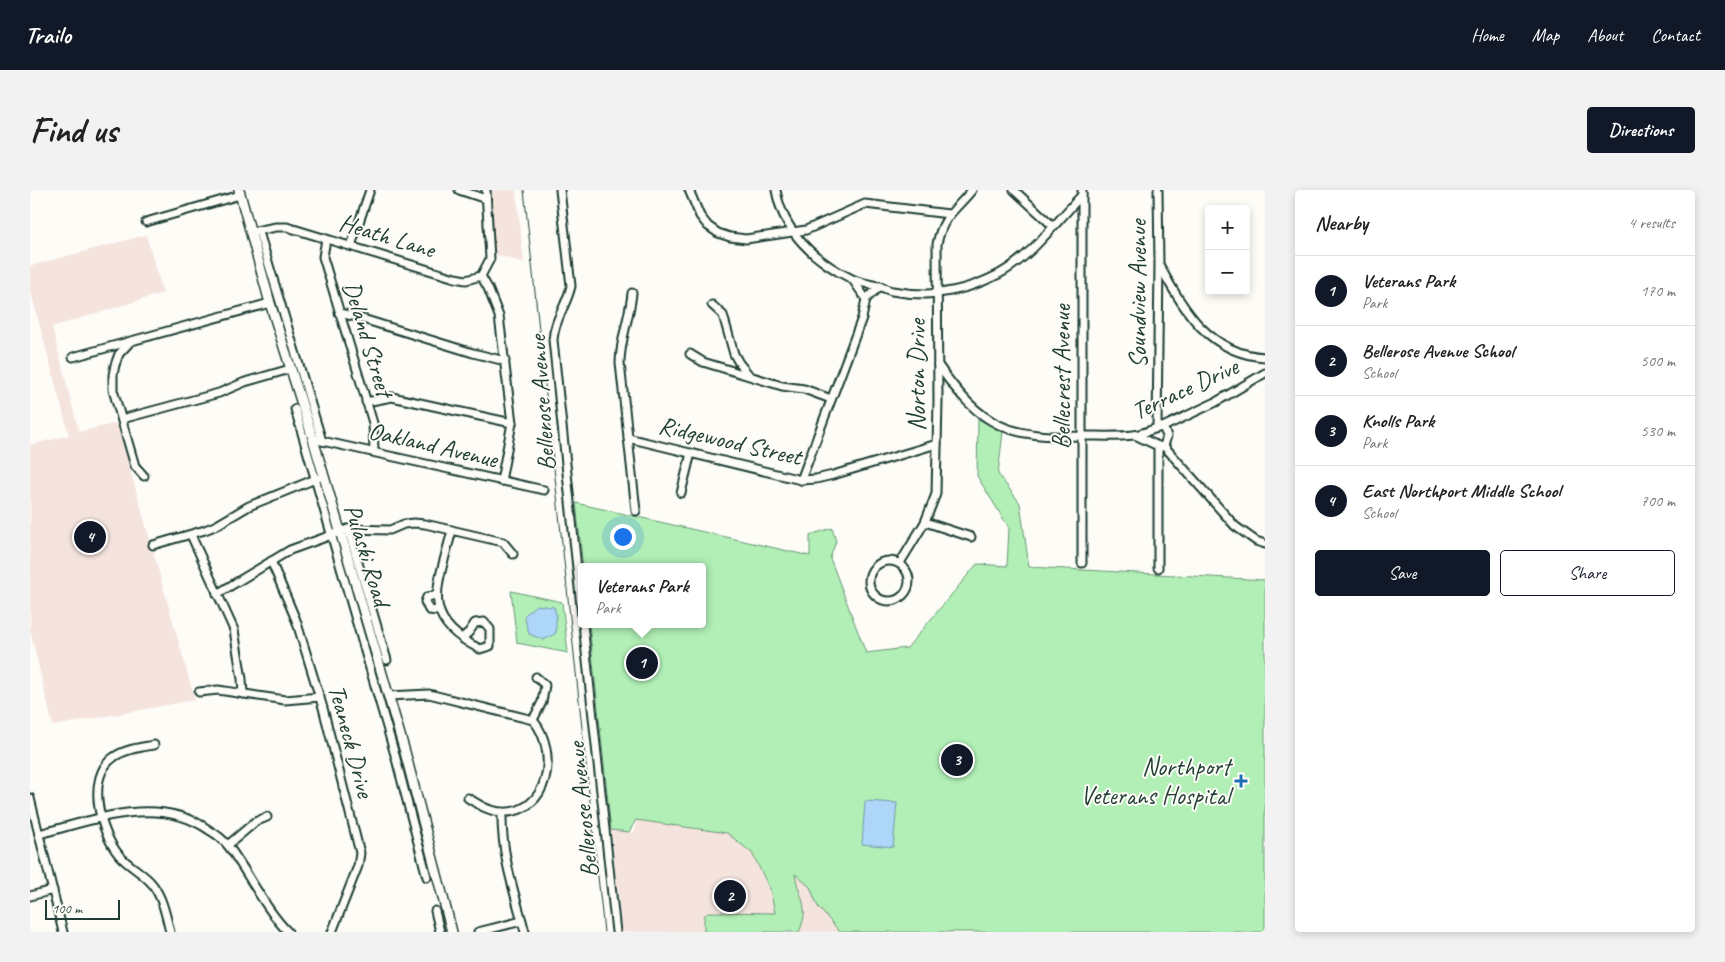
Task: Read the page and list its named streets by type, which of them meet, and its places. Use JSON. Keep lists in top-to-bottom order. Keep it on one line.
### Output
{"streets":{"main road":["Pulaski Road"],"street":["Heath Lane","Soundview Avenue","Deland Street","Norton Drive","Bellecrest Avenue","Terrace Drive","Bellerose Avenue","Ridgewood Street","Oakland Avenue","Teaneck Drive"]},"crossings":[["Heath Lane","Deland Street"],["Heath Lane","Pulaski Road"],["Soundview Avenue","Terrace Drive"],["Deland Street","Oakland Avenue"],["Norton Drive","Terrace Drive"],["Norton Drive","Ridgewood Street"],["Bellecrest Avenue","Terrace Drive"],["Oakland Avenue","Pulaski Road"]],"places":{"health":["Northport Veterans Hospital"]},"scale_bar":"100 m","page":{"header":"Trailo","nav":["Home","Map","About","Contact"],"buttons":["Directions",["Save","Share"]],"title":"Find us","heading":["Nearby","4 results"],"map_buttons":["+","−"],"list":[{"mark":"1","name":"Veterans Park","note":"Park","value":"170 m"},{"mark":"2","name":"Bellerose Avenue School","note":"School","value":"500 m"},{"mark":"3","name":"Knolls Park","note":"Park","value":"530 m"},{"mark":"4","name":"East Northport Middle School","note":"School","value":"700 m"}],"pins":["4","1","3","2"],"popup":["Veterans Park","Park"],"scale":"100 m"}}
